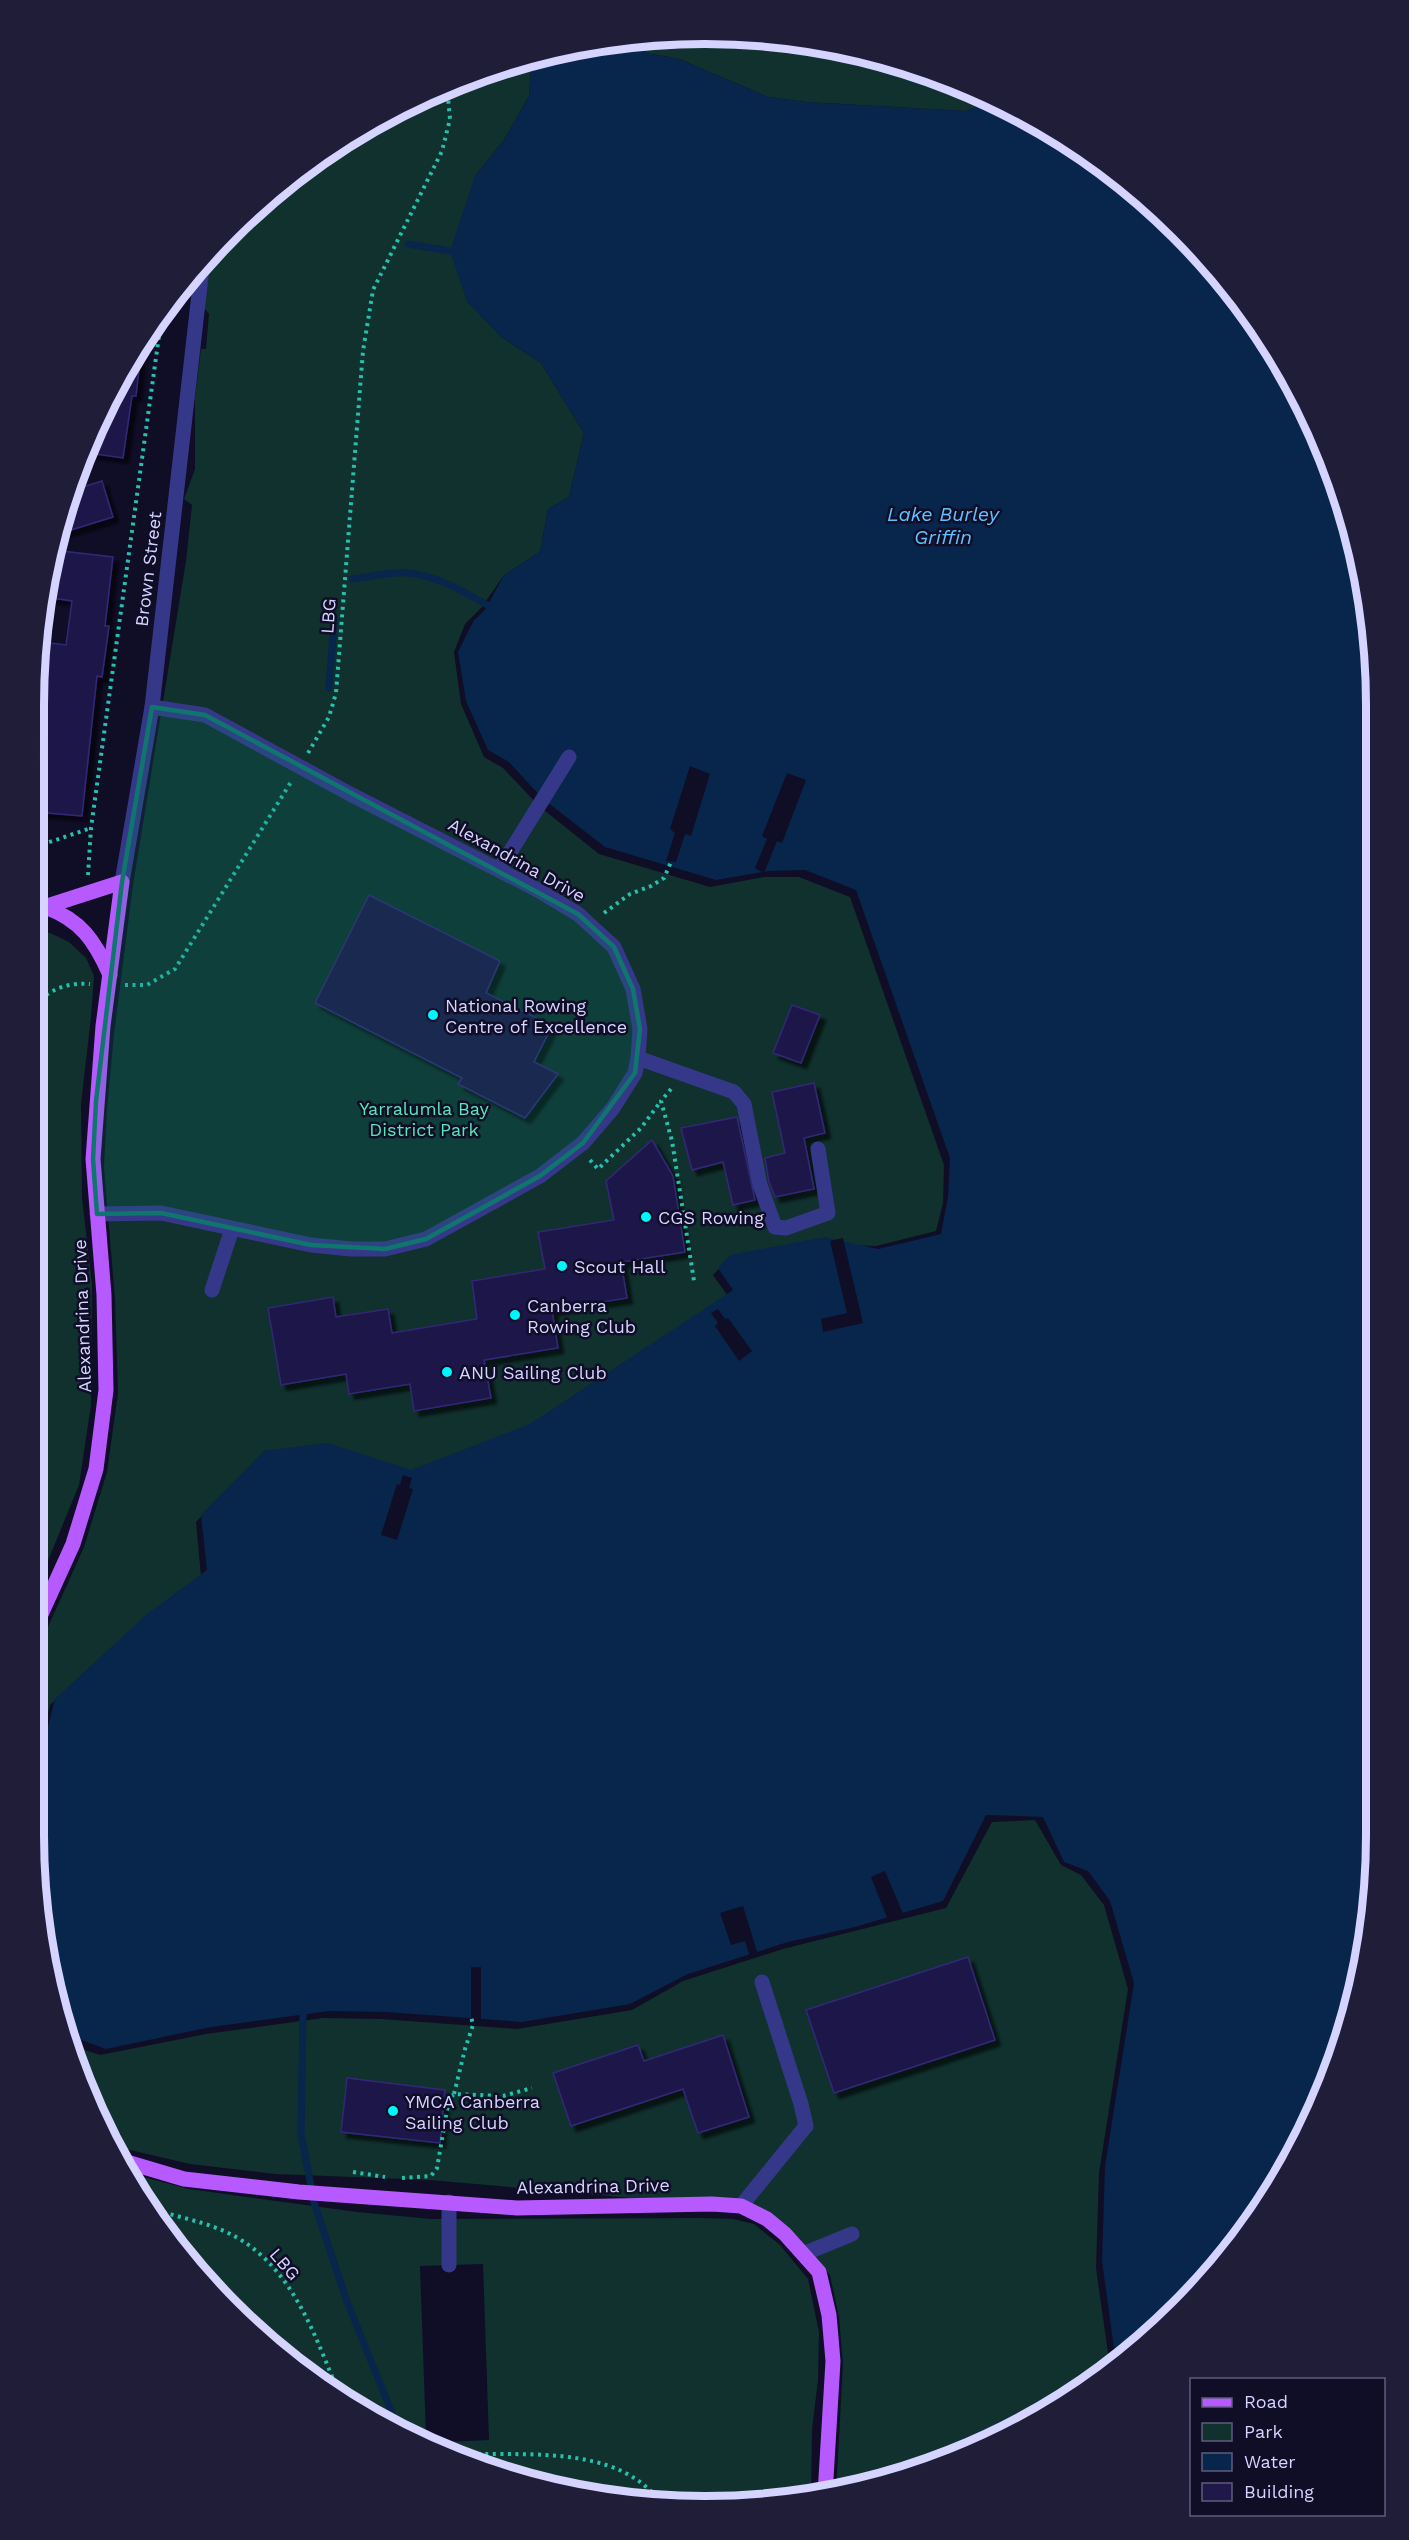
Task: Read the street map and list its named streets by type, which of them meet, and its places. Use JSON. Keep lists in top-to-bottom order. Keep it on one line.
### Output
{"streets":{"main road":["Alexandrina Drive"],"street":["Brown Street"],"path":["LBG"]},"crossings":[["Brown Street","Alexandrina Drive"],["LBG","Alexandrina Drive"]],"water":["Lake Burley Griffin"],"parks":["Yarralumla Bay District Park"],"places":["National Rowing Centre of Excellence","CGS Rowing","Scout Hall","Canberra Rowing Club","ANU Sailing Club","YMCA Canberra Sailing Club"],"legend":["Road","Park","Water","Building"]}
